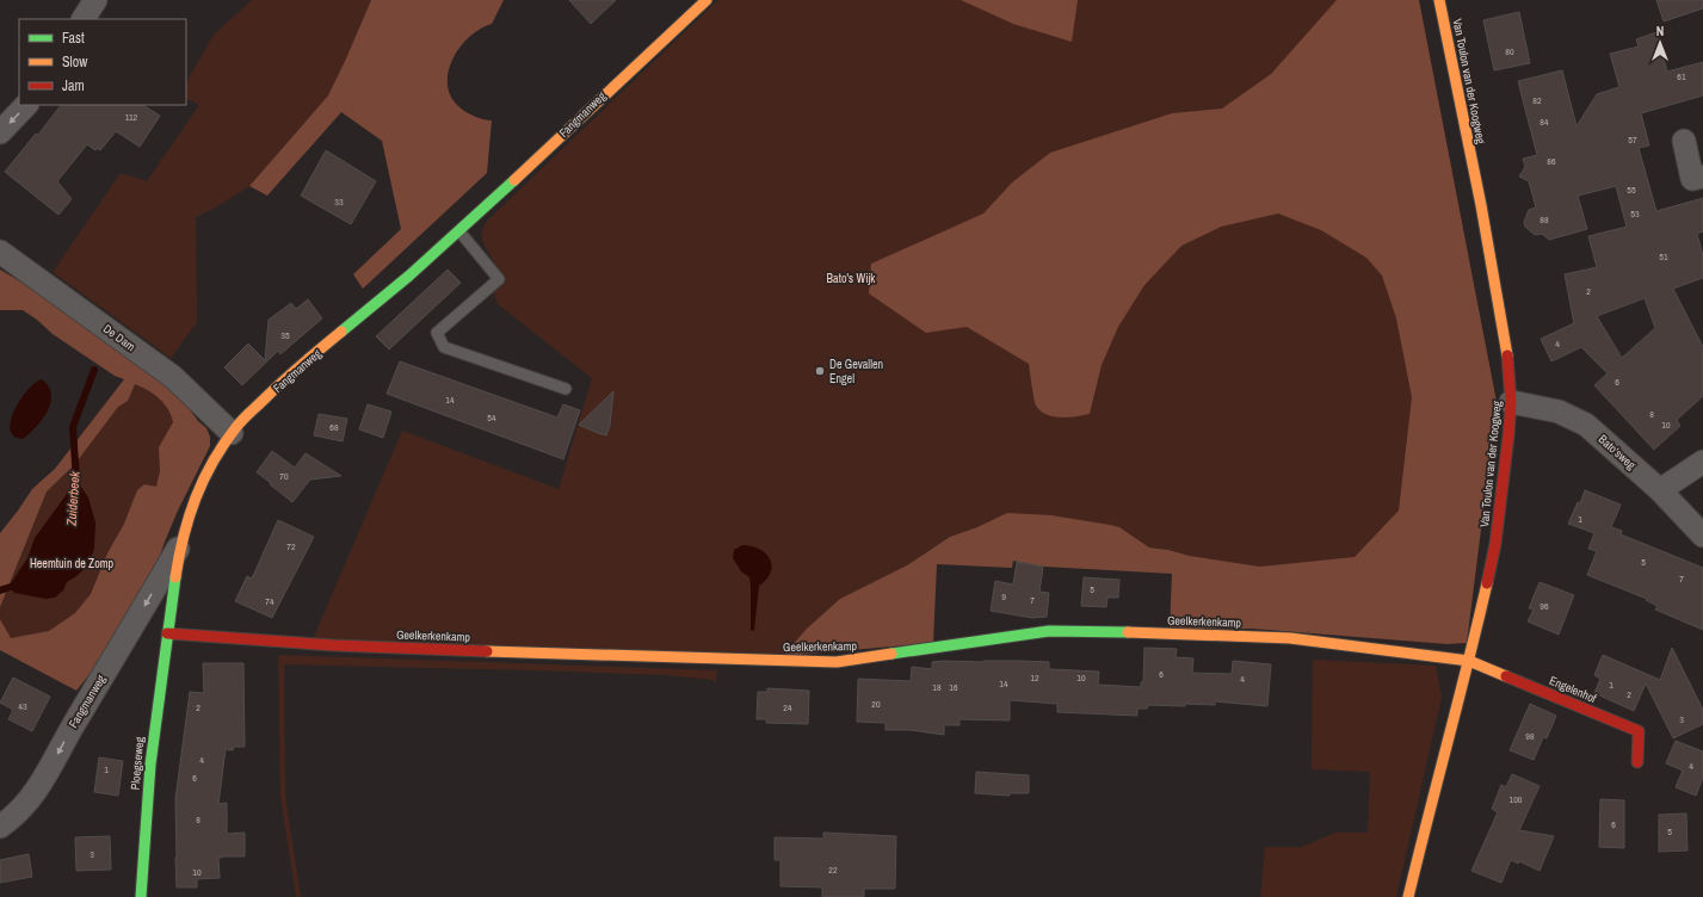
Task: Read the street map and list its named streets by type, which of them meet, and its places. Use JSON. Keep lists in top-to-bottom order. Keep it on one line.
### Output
{"streets":{"street":["Van Toulon van der Koogweg","Fangmanweg","De Dam","Bato'sweg","Geelkerkenkamp","Engelenhof","Ploegseweg"]},"crossings":[["Van Toulon van der Koogweg","Bato'sweg"],["Van Toulon van der Koogweg","Geelkerkenkamp"],["Van Toulon van der Koogweg","Engelenhof"],["Fangmanweg","De Dam"],["Fangmanweg","Geelkerkenkamp"],["Fangmanweg","Ploegseweg"],["Geelkerkenkamp","Engelenhof"],["Geelkerkenkamp","Ploegseweg"]],"water":["Zuiderbeek"],"parks":["Bato's Wijk","Heemtuin de Zomp"],"places":["De Gevallen Engel"],"house_numbers":["80","61","82","112","84","57","86","55","33","53","88","51","2","35","4","6","14","8","54","10","68","70","1","72","5","7","5","9","7","74","96","6","12","10","4","14","1","18","16","2","20","43","2","24","3","98","4","4","1","6","100","8","6","5","3","22","10"],"legend":["Fast","Slow","Jam"],"north":"top"}
